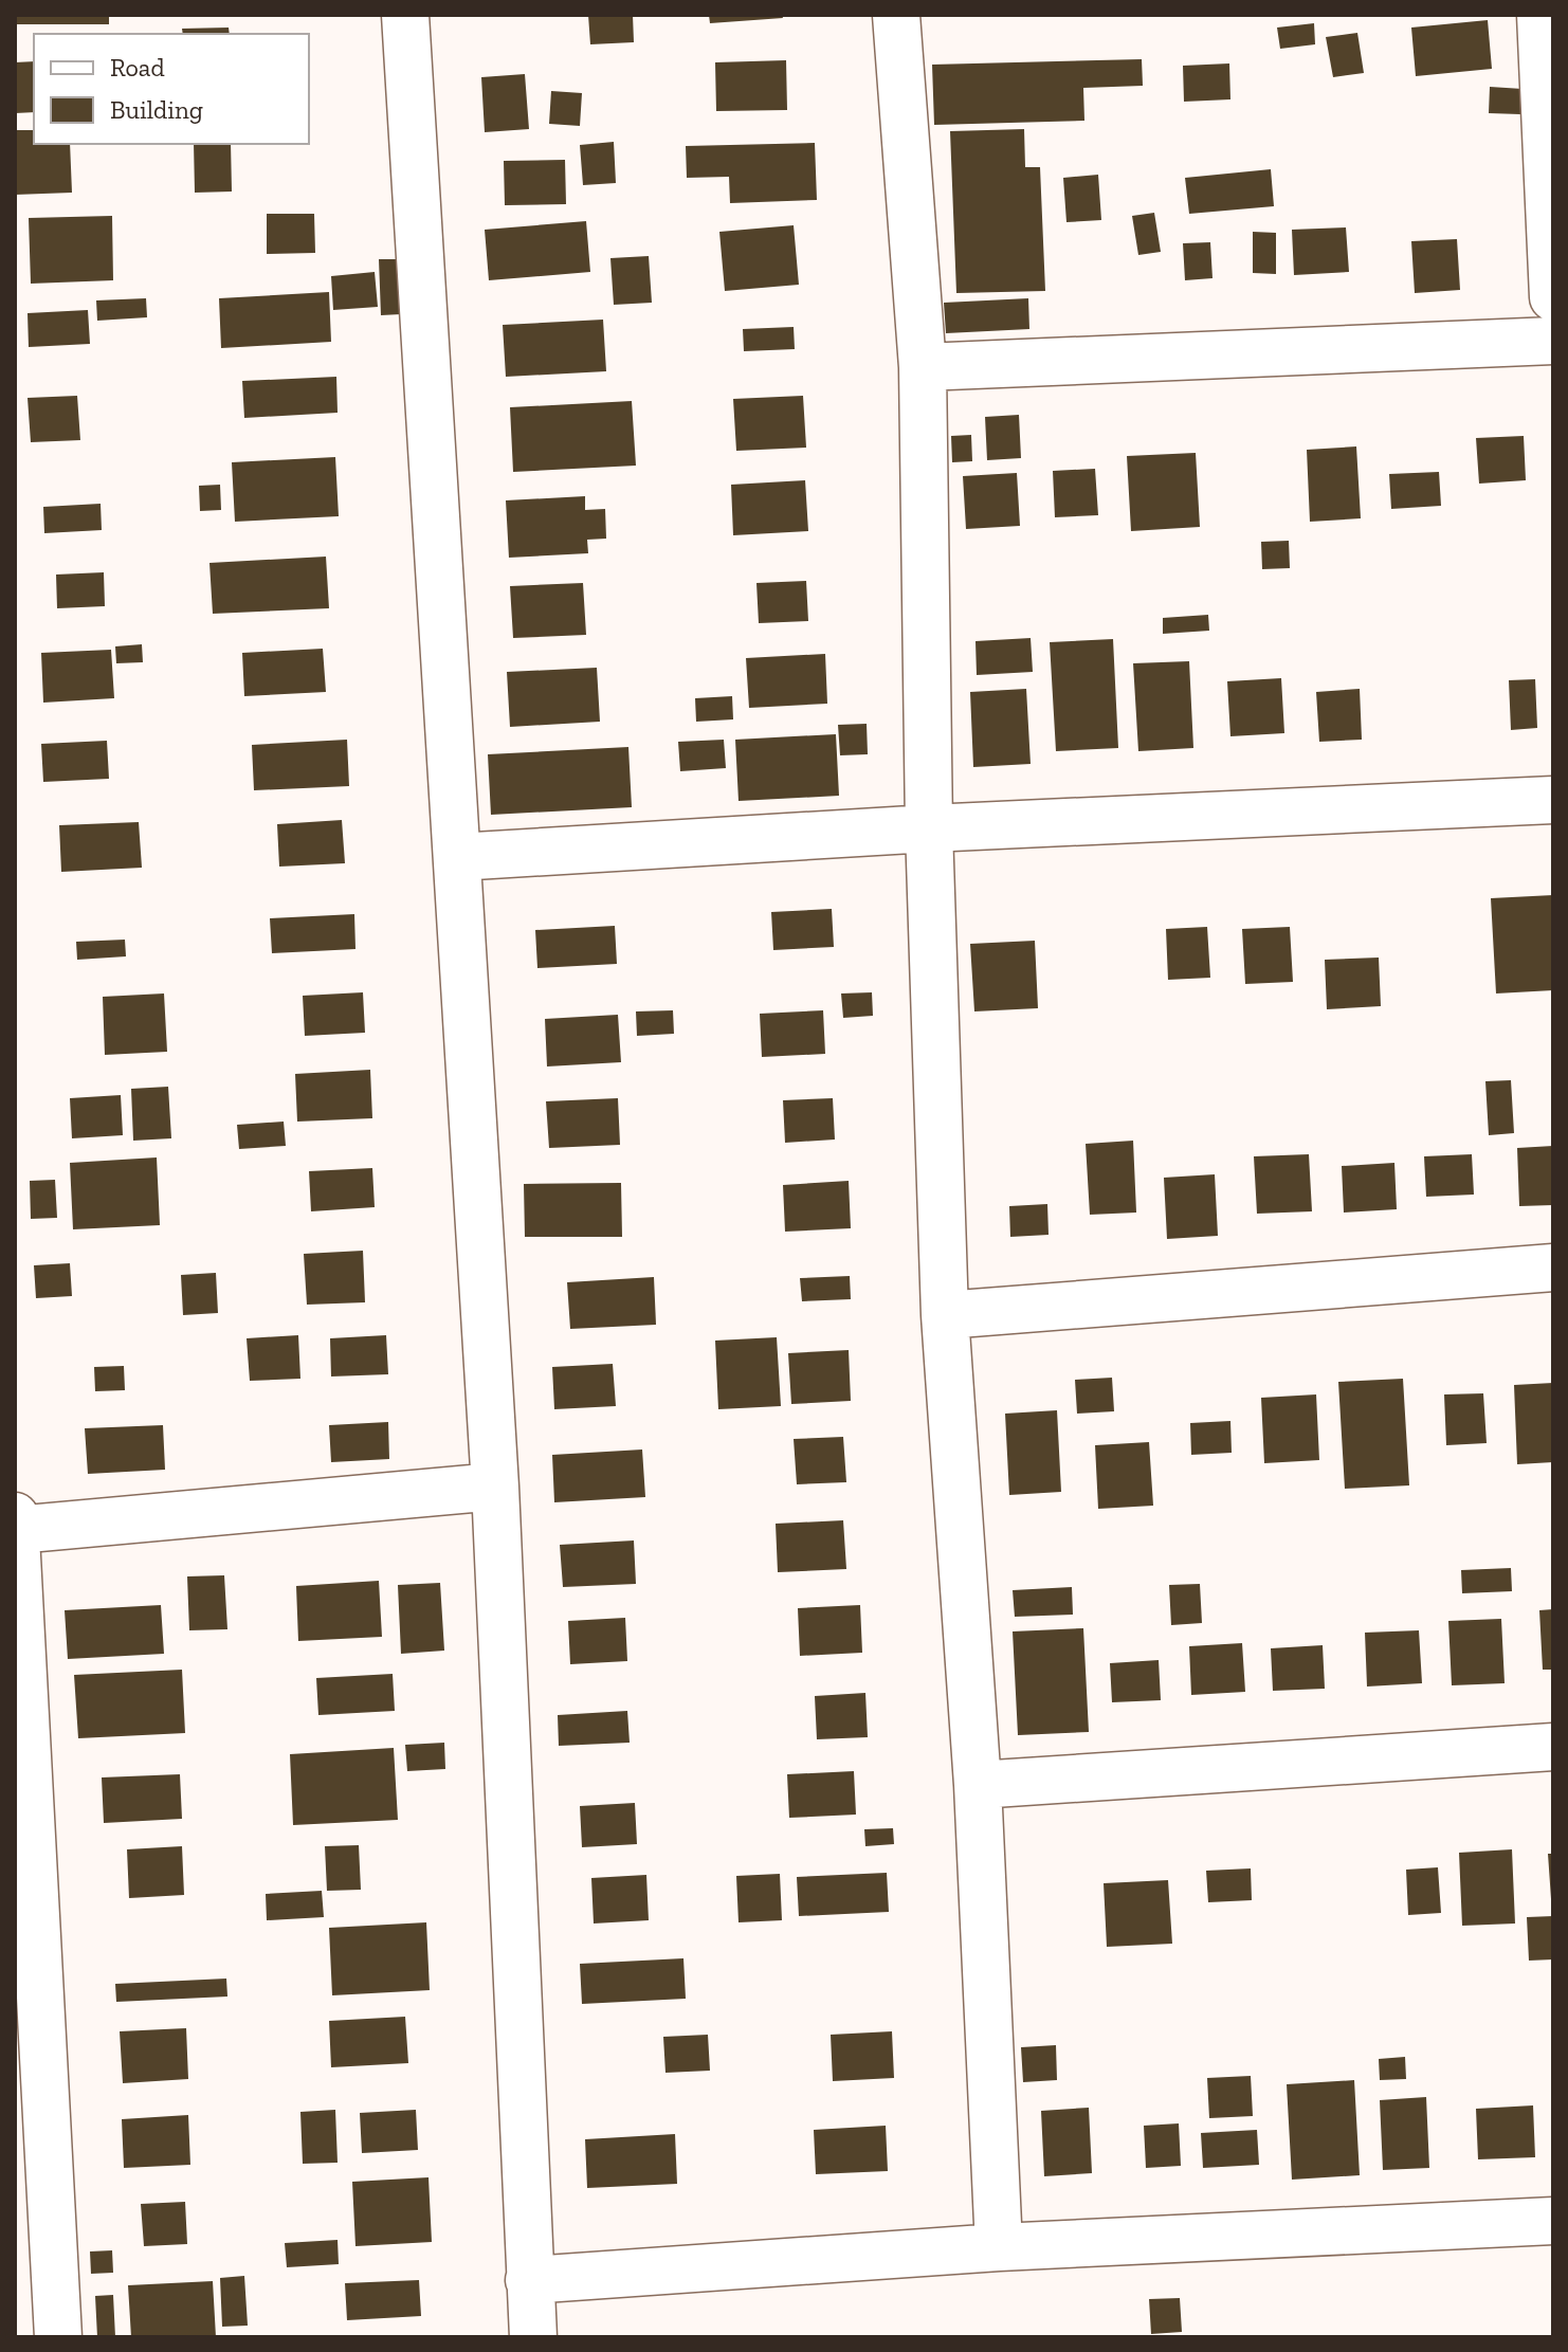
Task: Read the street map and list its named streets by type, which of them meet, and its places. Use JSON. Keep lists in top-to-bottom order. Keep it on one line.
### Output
{"legend":["Road","Building"]}
